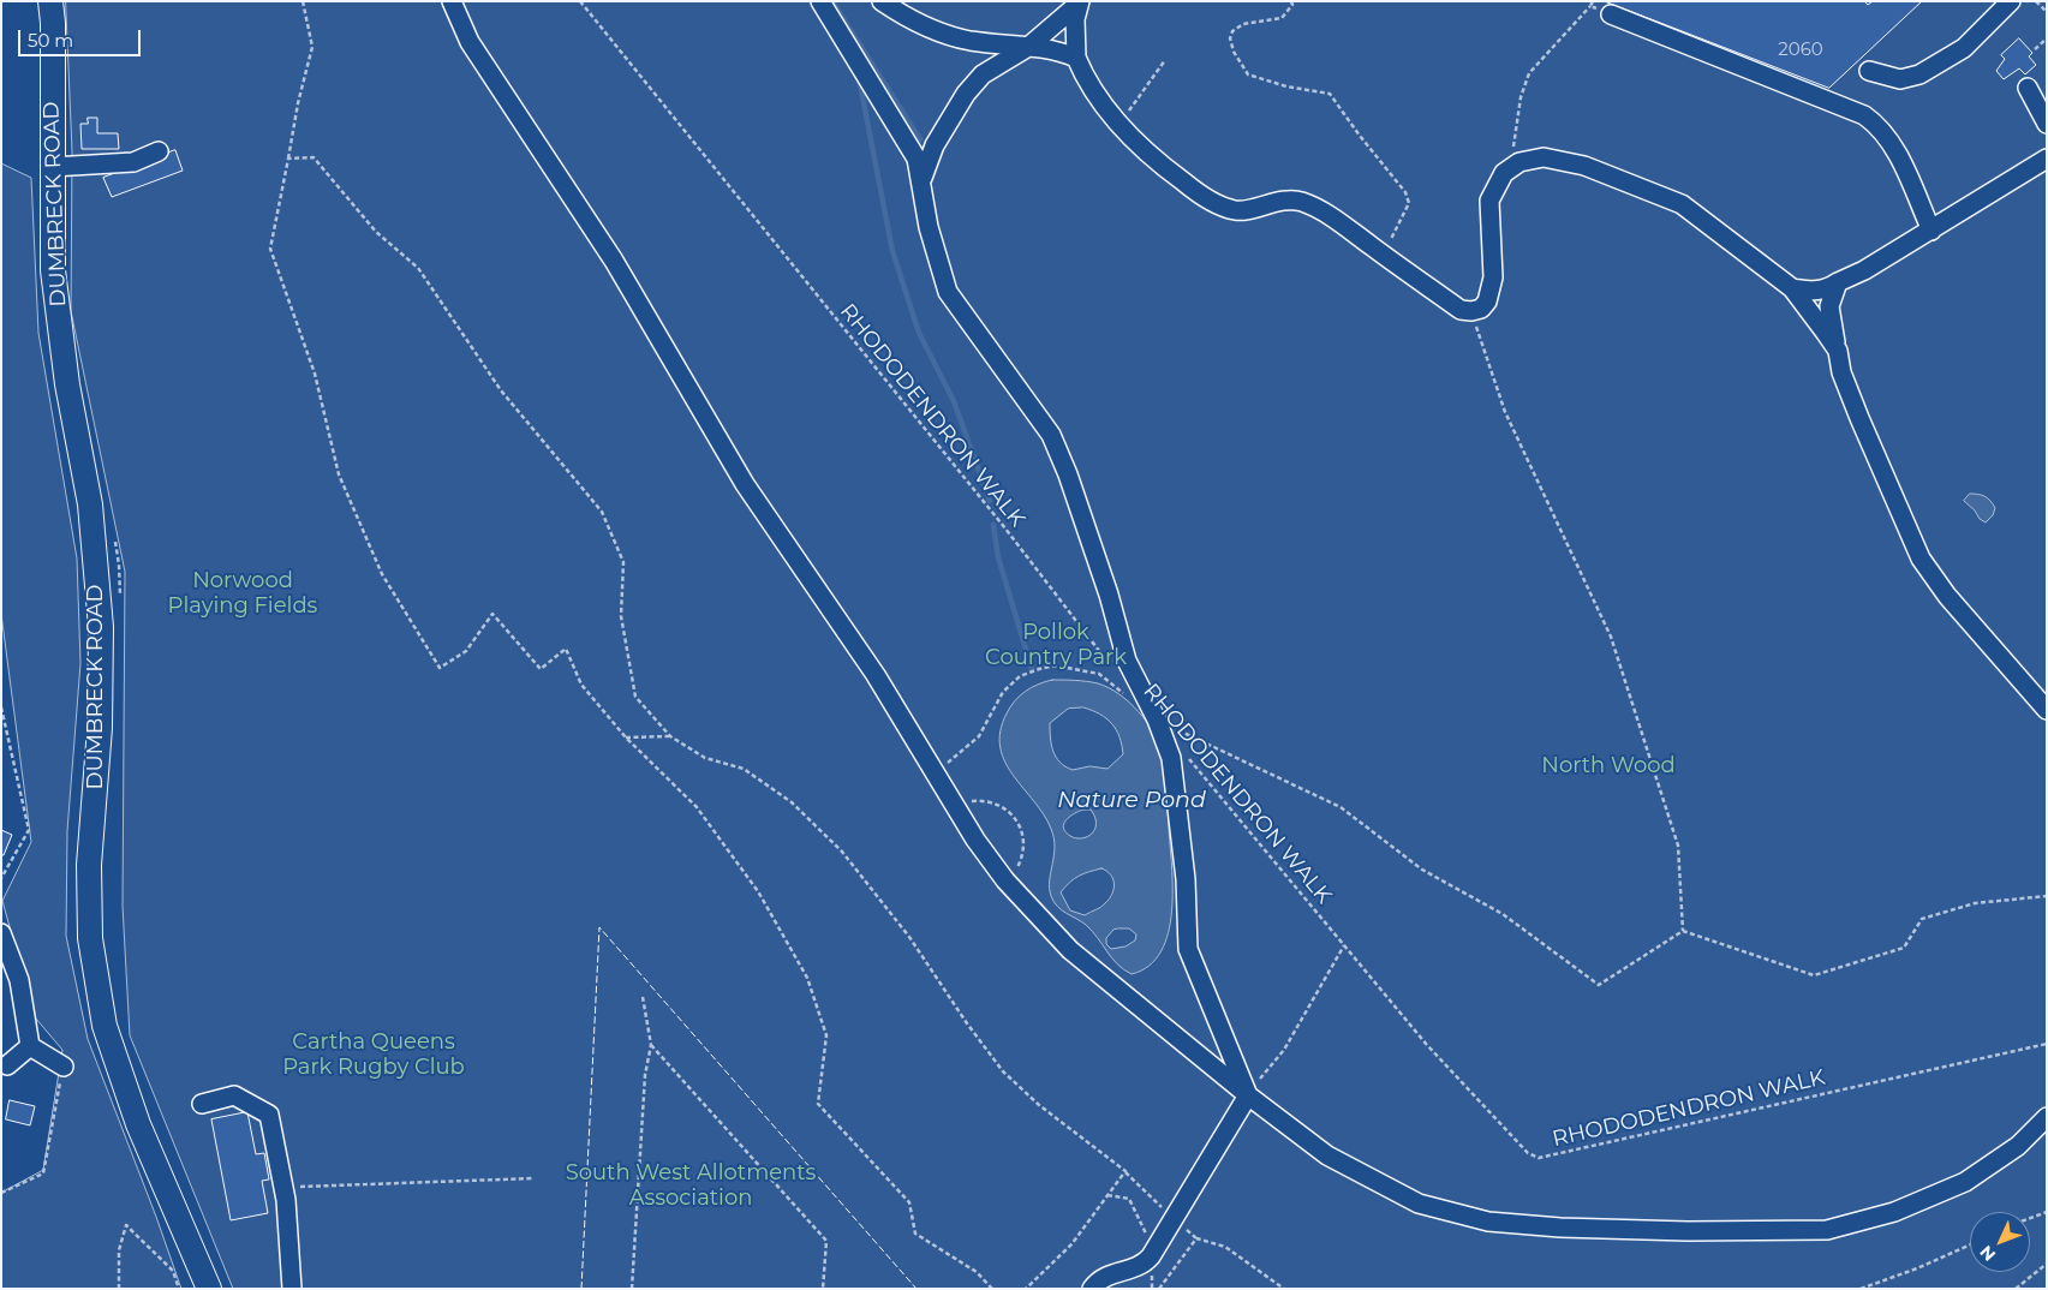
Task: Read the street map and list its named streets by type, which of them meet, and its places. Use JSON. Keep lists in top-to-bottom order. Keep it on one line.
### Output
{"streets":{"main road":["DUMBRECK ROAD"],"path":["RHODODENDRON WALK"]},"water":["Nature Pond"],"parks":["Norwood Playing Fields","Pollok Country Park","North Wood","Cartha Queens Park Rugby Club","South West Allotments Association"],"house_numbers":["2060"],"scale_bar":"50 m","north":"bottom left"}
